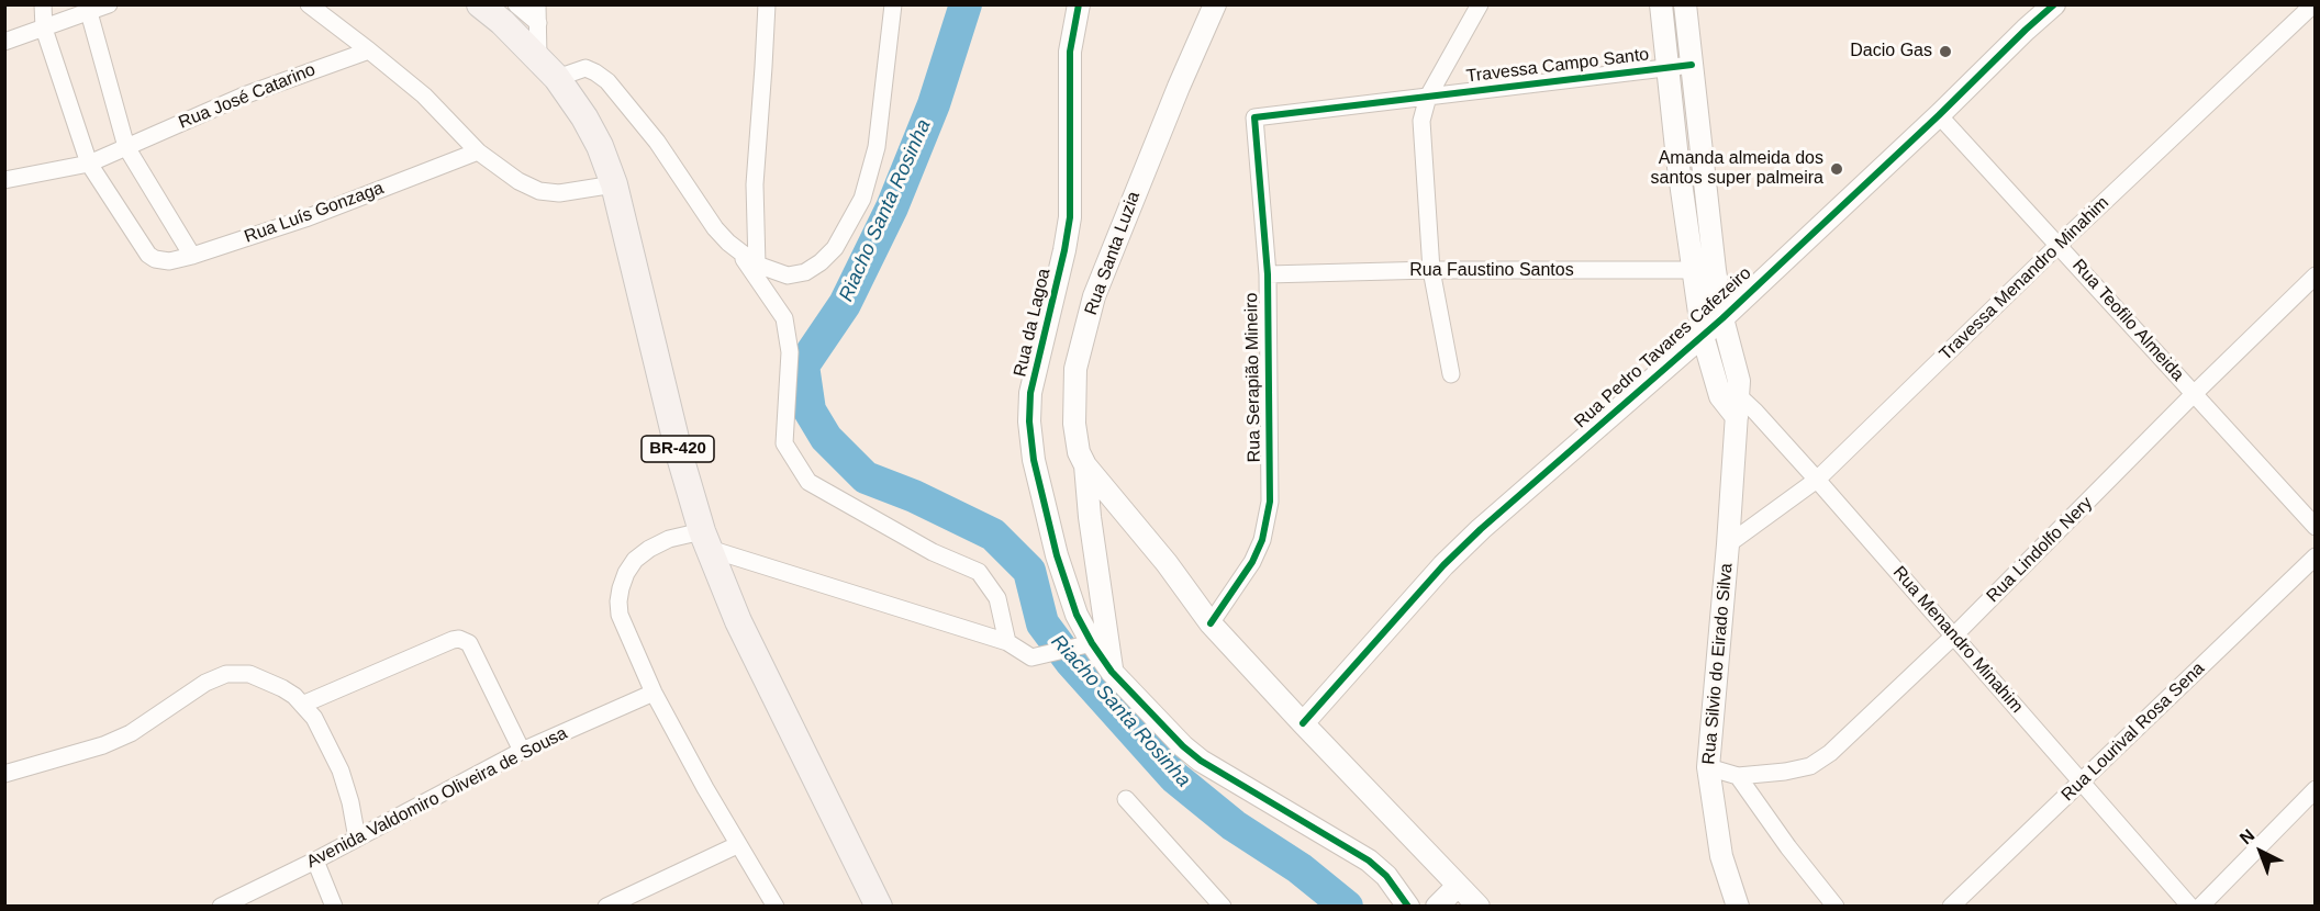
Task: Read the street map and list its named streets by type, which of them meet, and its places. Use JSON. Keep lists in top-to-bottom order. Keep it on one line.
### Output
{"streets":{"main road":["BR-420"],"street":["Travessa Campo Santo","Rua José Catarino","Rua Luís Gonzaga","Rua Santa Luzia","Rua Faustino Santos","Travessa Menandro Minahim","Rua Teofilo Almeida","Rua da Lagoa","Rua Pedro Tavares Cafezeiro","Rua Serapião Mineiro","Rua Lindolfo Nery","Rua Menandro Minahim","Rua Silvio do Eirado Silva","Rua Lourival Rosa Sena","Avenida Valdomiro Oliveira de Sousa"]},"crossings":[["Travessa Campo Santo","Rua Serapião Mineiro"],["Travessa Campo Santo","Rua Silvio do Eirado Silva"],["Rua José Catarino","Rua Luís Gonzaga"],["Rua Santa Luzia","Rua da Lagoa"],["Rua Faustino Santos","Rua Serapião Mineiro"],["Rua Faustino Santos","Rua Silvio do Eirado Silva"],["Travessa Menandro Minahim","Rua Teofilo Almeida"],["Travessa Menandro Minahim","Rua Menandro Minahim"],["Travessa Menandro Minahim","Rua Silvio do Eirado Silva"],["Rua Teofilo Almeida","Rua Pedro Tavares Cafezeiro"],["Rua Teofilo Almeida","Rua Lindolfo Nery"],["Rua Pedro Tavares Cafezeiro","Rua Silvio do Eirado Silva"],["Rua Lindolfo Nery","Rua Menandro Minahim"],["Rua Menandro Minahim","Rua Silvio do Eirado Silva"],["Rua Menandro Minahim","Rua Lourival Rosa Sena"]],"water":["Riacho Santa Rosinha"],"places":["Dacio Gas","Amanda almeida dos santos super palmeira"],"north":"top left"}
